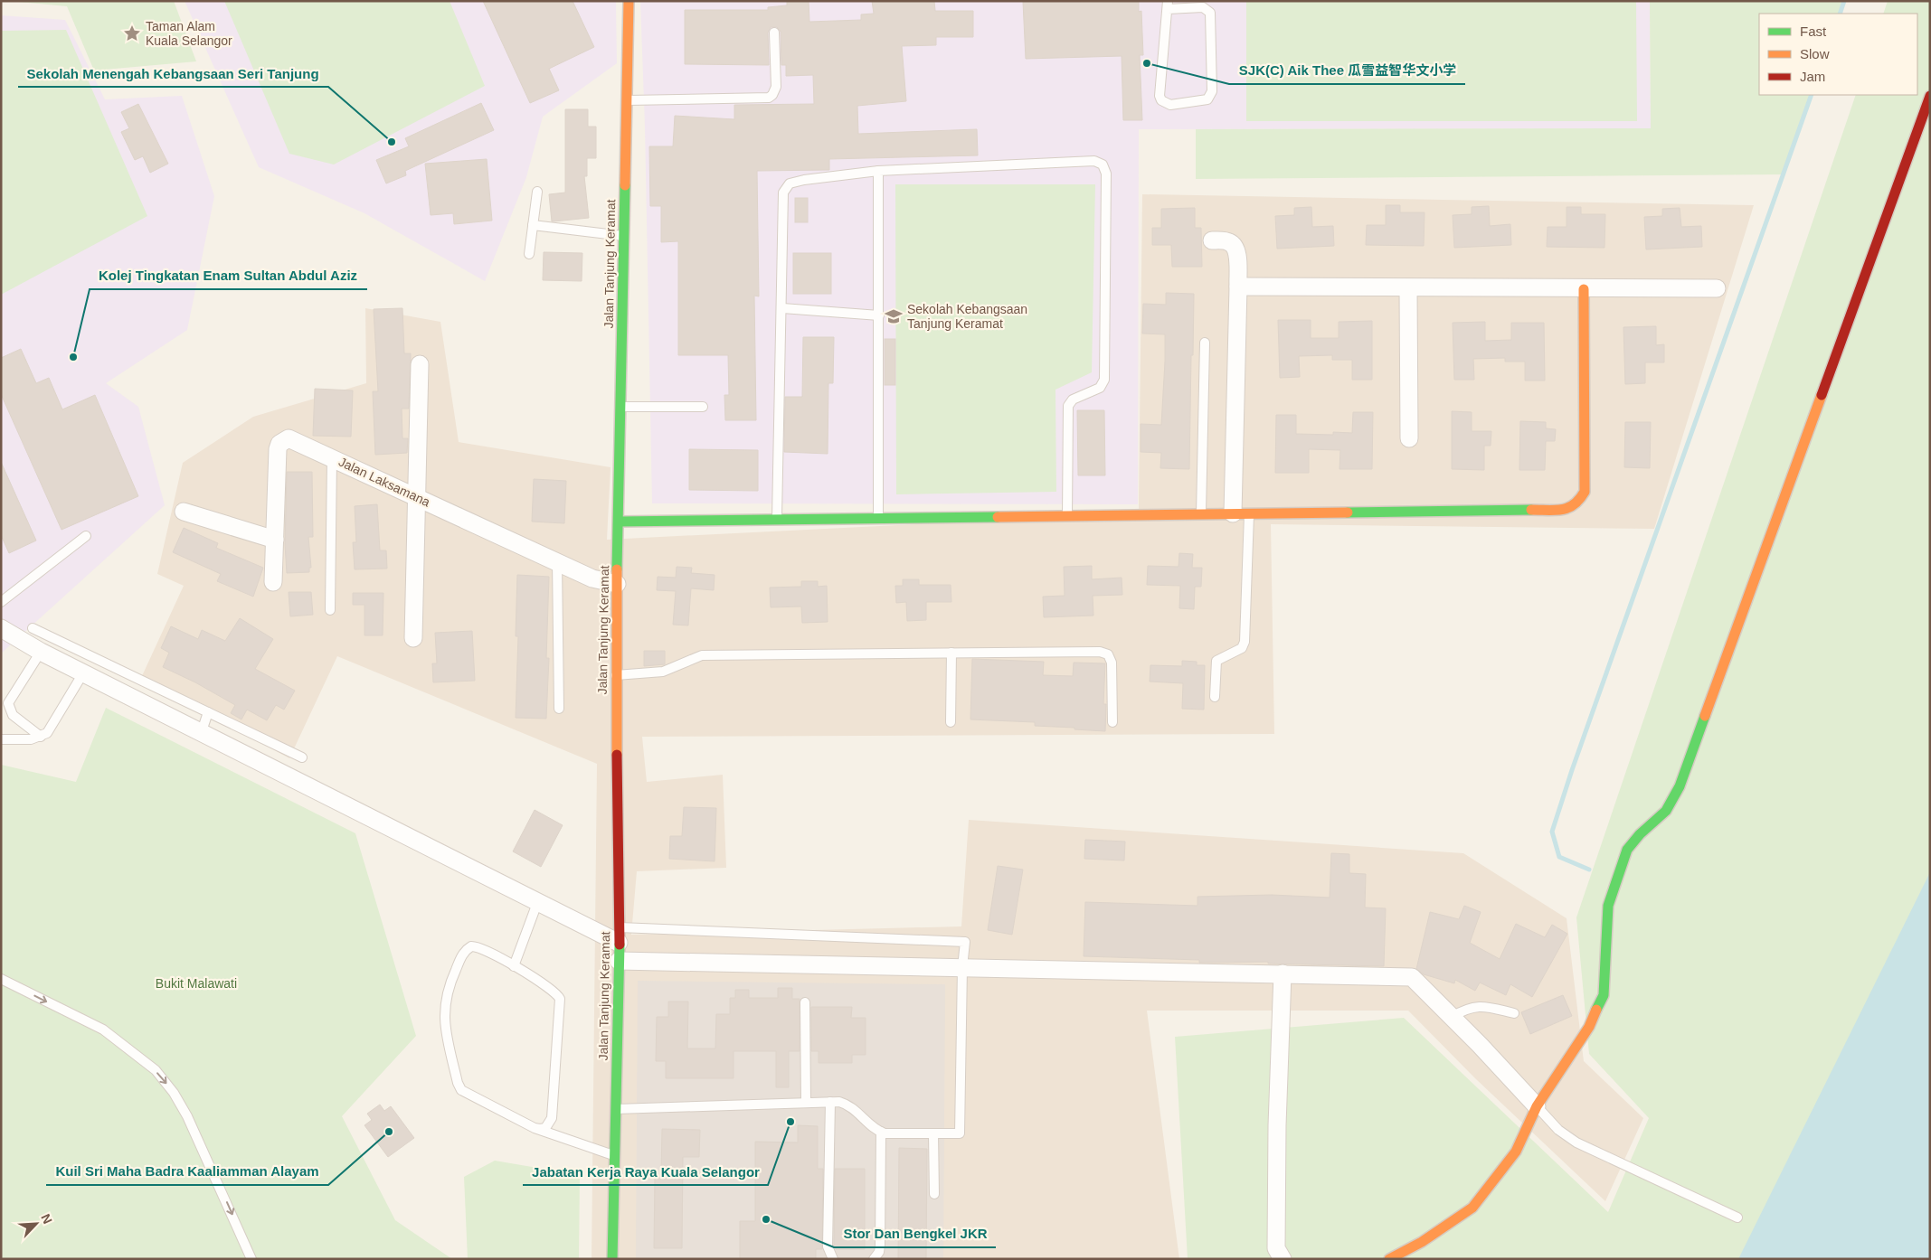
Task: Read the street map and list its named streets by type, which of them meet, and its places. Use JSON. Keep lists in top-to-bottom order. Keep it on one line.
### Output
{"streets":{"street":["Jalan Tanjung Keramat","Jalan Laksamana"]},"crossings":[["Jalan Tanjung Keramat","Jalan Laksamana"]],"parks":["Bukit Malawati"],"places":{"place":["Taman Alam Kuala Selangor"],"other":["SJK(C) Aik Thee 瓜雪益智华文小学","Sekolah Menengah Kebangsaan Seri Tanjung","Kolej Tingkatan Enam Sultan Abdul Aziz","Jabatan Kerja Raya Kuala Selangor","Kuil Sri Maha Badra Kaaliamman Alayam","Stor Dan Bengkel JKR"],"school or university":["Sekolah Kebangsaan Tanjung Keramat"]},"legend":["Fast","Slow","Jam"],"north":"top right"}
